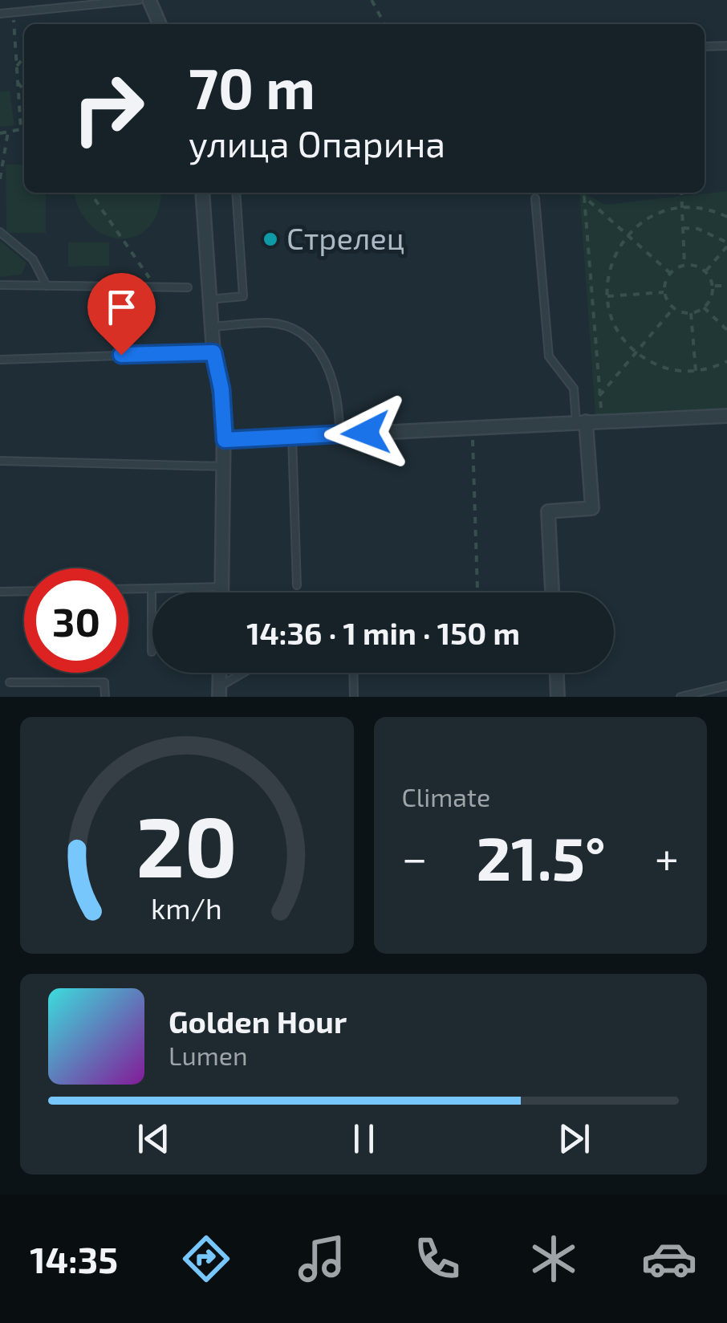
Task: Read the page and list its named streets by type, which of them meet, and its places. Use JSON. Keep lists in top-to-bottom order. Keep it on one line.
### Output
{"places":["Стрелец"],"page":{"turn":["70 m","улица Опарина"],"limit":"30","trip":"14:36 · 1 min · 150 m","tile":"Climate","heat":["−","21.5°","+"],"song":["Golden Hour","Lumen"],"tabs":"14:35","gauge":["20","km/h"]}}
